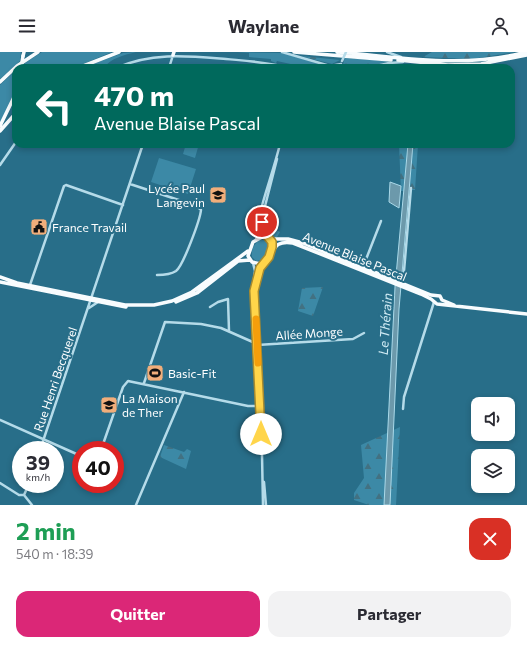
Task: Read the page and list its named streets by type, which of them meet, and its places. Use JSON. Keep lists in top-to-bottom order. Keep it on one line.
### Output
{"streets":{"main road":["Avenue Blaise Pascal"],"street":["Allée Monge","Rue Henri Becquerel"]},"water":["Le Thérain"],"places":{"school or university":["Lycée Paul Langevin","La Maison de Ther"],"public building":["France Travail"],"sports":["Basic-Fit"]},"page":{"header":"Waylane","turn":["470 m","Avenue Blaise Pascal"],"speed":"39 km/h","limit":"40","heading":["2 min","540 m · 18:39"],"buttons":["Quitter","Partager"]}}
